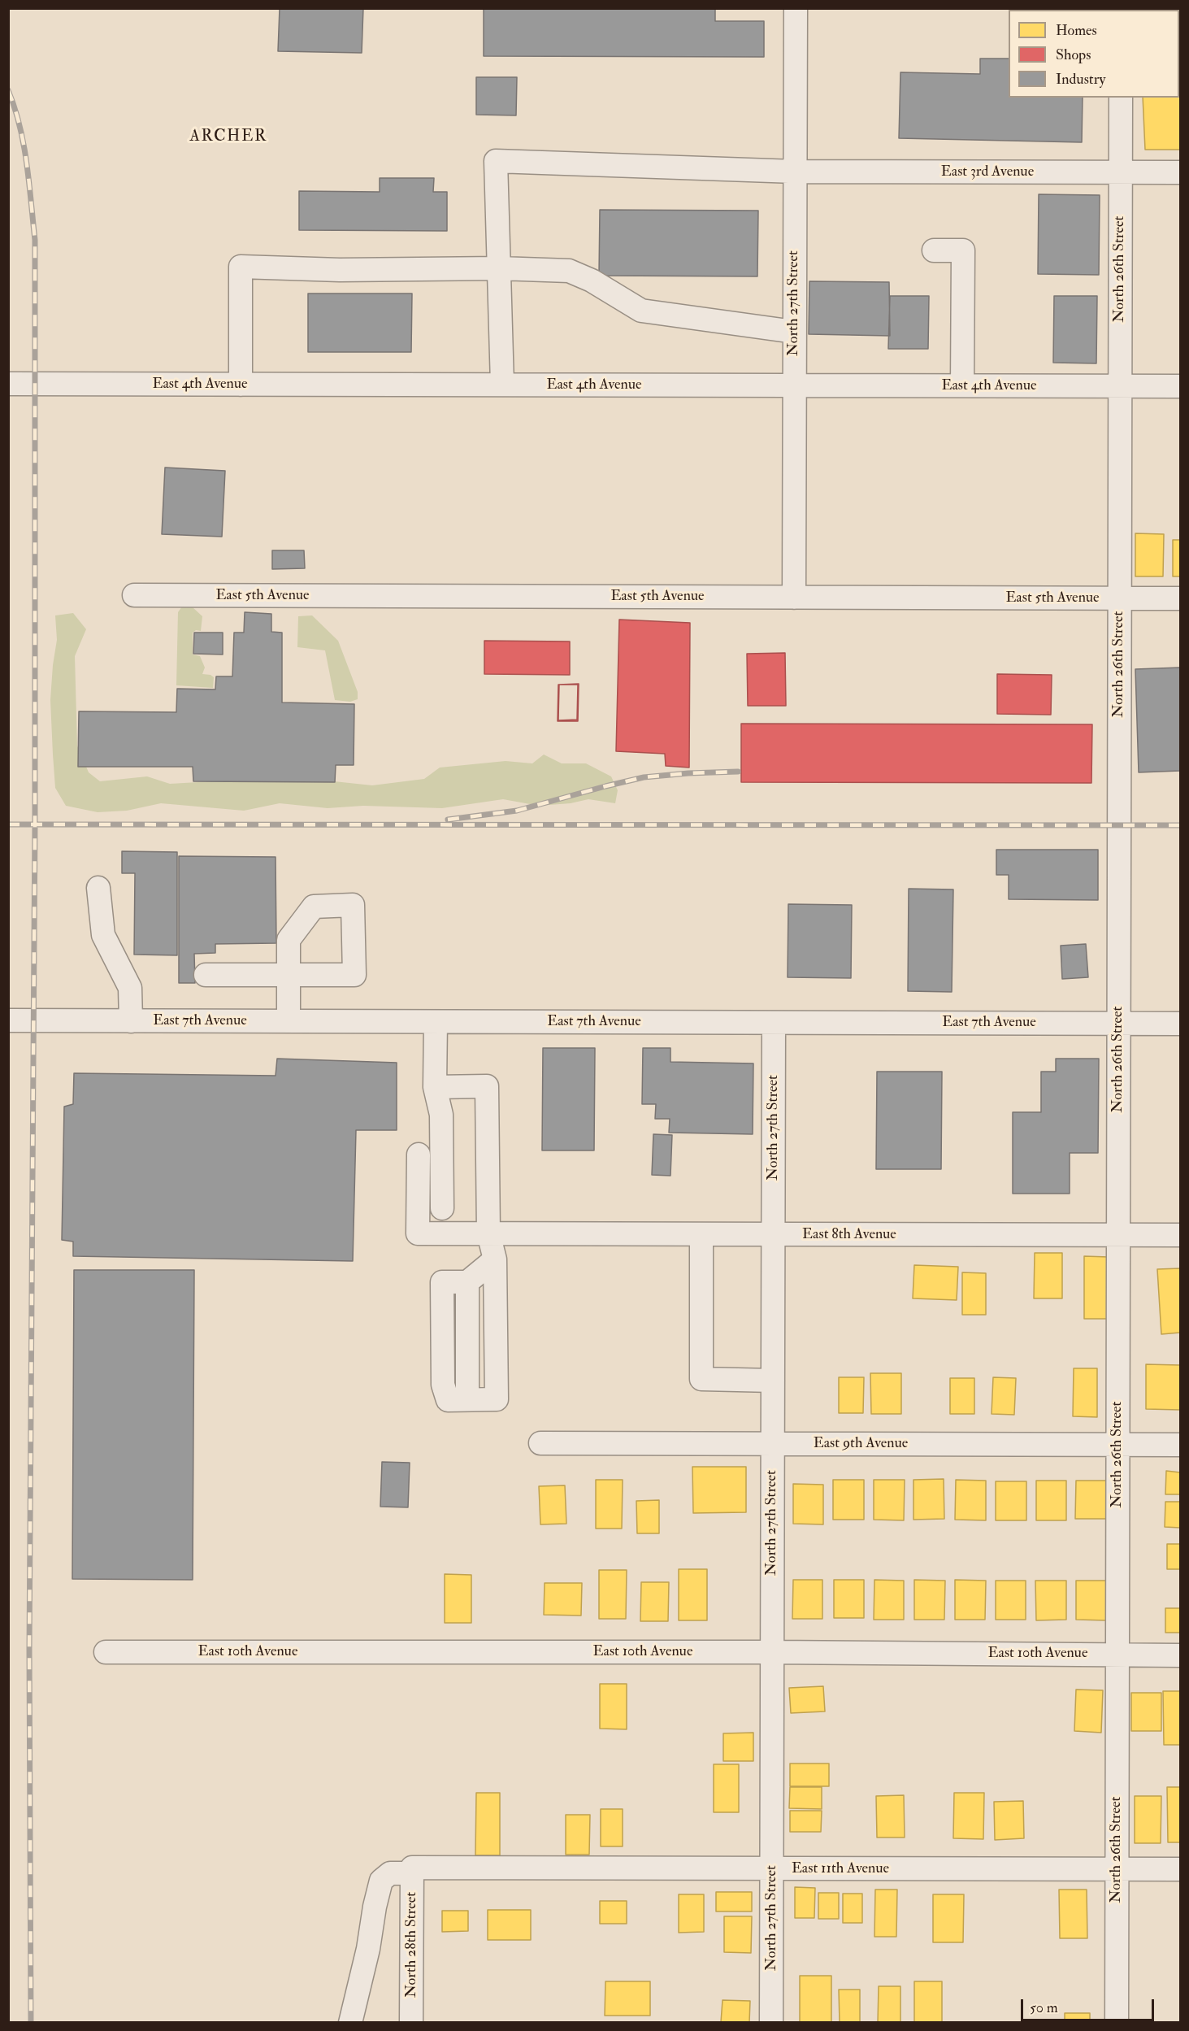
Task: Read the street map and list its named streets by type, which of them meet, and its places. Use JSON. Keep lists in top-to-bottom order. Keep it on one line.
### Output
{"streets":{"street":["East 3rd Avenue","North 26th Street","North 27th Street","East 4th Avenue","East 5th Avenue","East 7th Avenue","East 8th Avenue","East 9th Avenue","East 10th Avenue","East 11th Avenue","North 28th Street"]},"crossings":[["East 3rd Avenue","North 26th Street"],["East 3rd Avenue","North 27th Street"],["North 26th Street","East 4th Avenue"],["North 26th Street","East 5th Avenue"],["North 26th Street","East 7th Avenue"],["North 26th Street","East 8th Avenue"],["North 26th Street","East 9th Avenue"],["North 26th Street","East 10th Avenue"],["North 26th Street","East 11th Avenue"],["North 27th Street","East 4th Avenue"],["North 27th Street","East 5th Avenue"],["North 27th Street","East 7th Avenue"],["North 27th Street","East 8th Avenue"],["North 27th Street","East 9th Avenue"],["North 27th Street","East 10th Avenue"],["North 27th Street","East 11th Avenue"],["East 11th Avenue","North 28th Street"]],"districts":["ARCHER"],"legend":["Homes","Shops","Industry"],"scale_bar":"50 m"}
